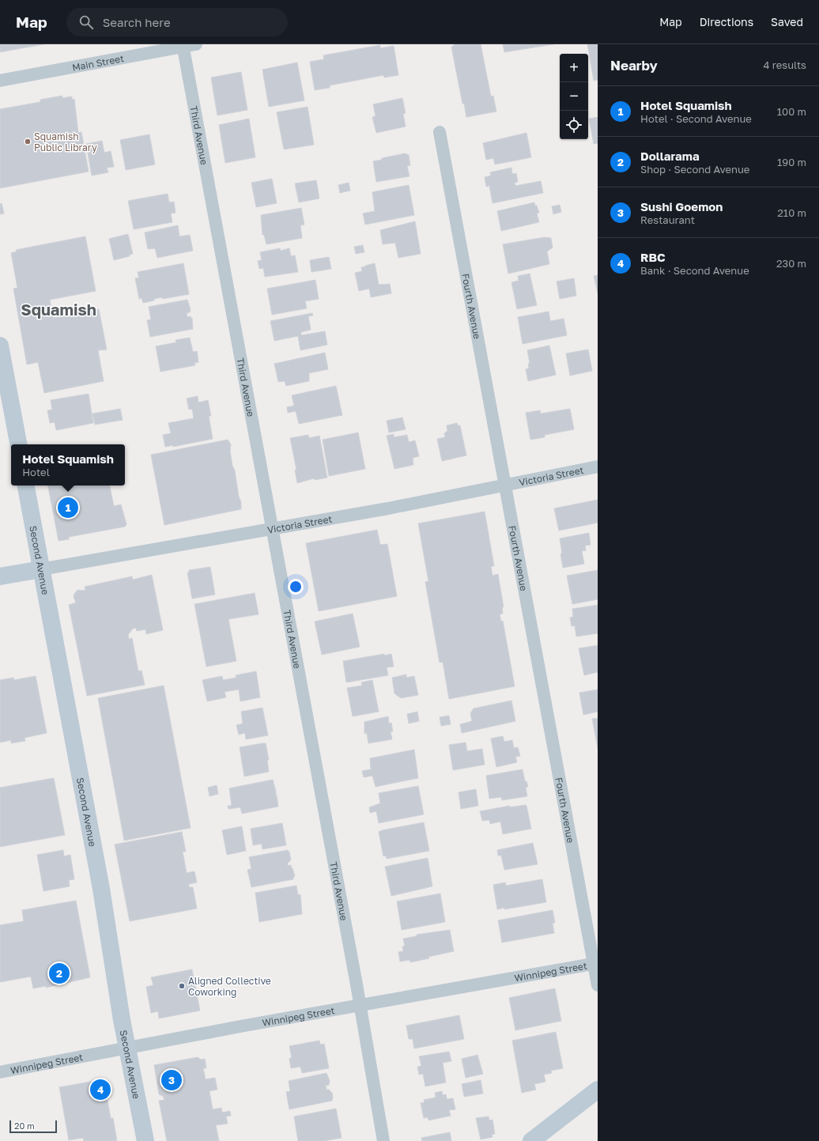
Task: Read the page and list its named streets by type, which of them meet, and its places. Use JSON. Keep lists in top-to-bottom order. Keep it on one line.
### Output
{"streets":{"street":["Main Street","Third Avenue","Fourth Avenue","Victoria Street","Second Avenue","Winnipeg Street"]},"crossings":[["Main Street","Third Avenue"],["Third Avenue","Victoria Street"],["Third Avenue","Winnipeg Street"],["Fourth Avenue","Victoria Street"],["Fourth Avenue","Winnipeg Street"],["Victoria Street","Second Avenue"],["Second Avenue","Winnipeg Street"]],"districts":["Squamish"],"places":["Squamish Public Library","Aligned Collective Coworking"],"scale_bar":"20 m","page":{"header":"Map","search":"Search here","nav":["Map","Directions","Saved"],"heading":["Nearby","4 results"],"map_buttons":["+","−"],"list":[{"mark":"1","name":"Hotel Squamish","note":"Hotel · Second Avenue","value":"100 m"},{"mark":"2","name":"Dollarama","note":"Shop · Second Avenue","value":"190 m"},{"mark":"3","name":"Sushi Goemon","note":"Restaurant","value":"210 m"},{"mark":"4","name":"RBC","note":"Bank · Second Avenue","value":"230 m"}],"popup":["Hotel Squamish","Hotel"],"pins":["1","2","3","4"],"scale":"20 m"}}
